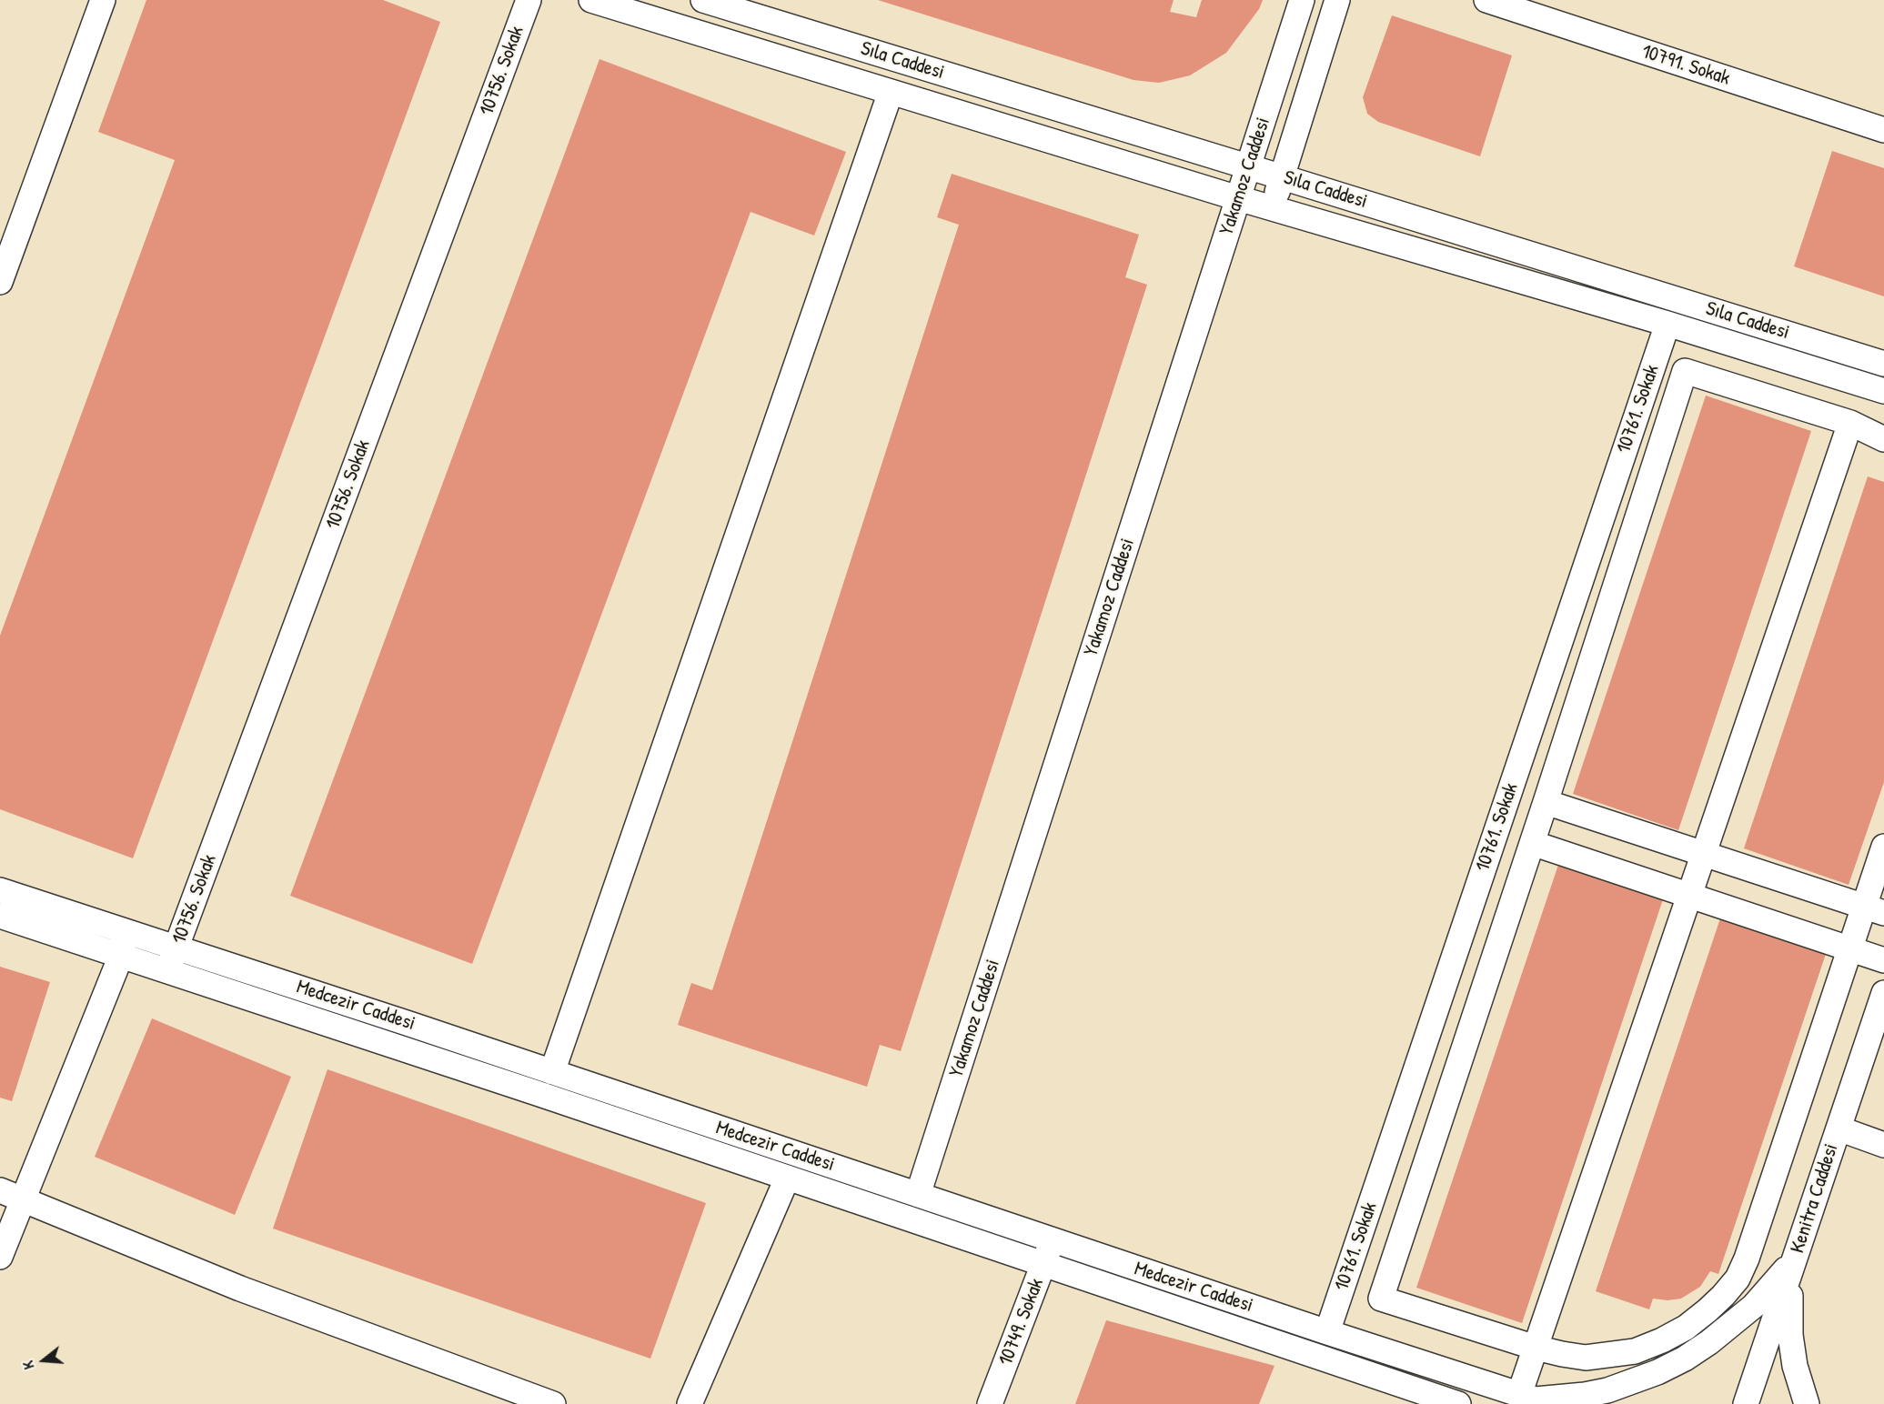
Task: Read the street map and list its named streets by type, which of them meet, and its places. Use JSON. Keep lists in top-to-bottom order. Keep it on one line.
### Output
{"streets":{"street":["Sıla Caddesi","10791. Sokak","10756. Sokak","Yakamoz Caddesi","10761. Sokak","Medcezir Caddesi","Kenitra Caddesi","10749. Sokak"]},"crossings":[["Sıla Caddesi","Yakamoz Caddesi"],["10756. Sokak","Medcezir Caddesi"],["Yakamoz Caddesi","Medcezir Caddesi"],["10761. Sokak","Medcezir Caddesi"],["Medcezir Caddesi","10749. Sokak"]],"north":"left"}
